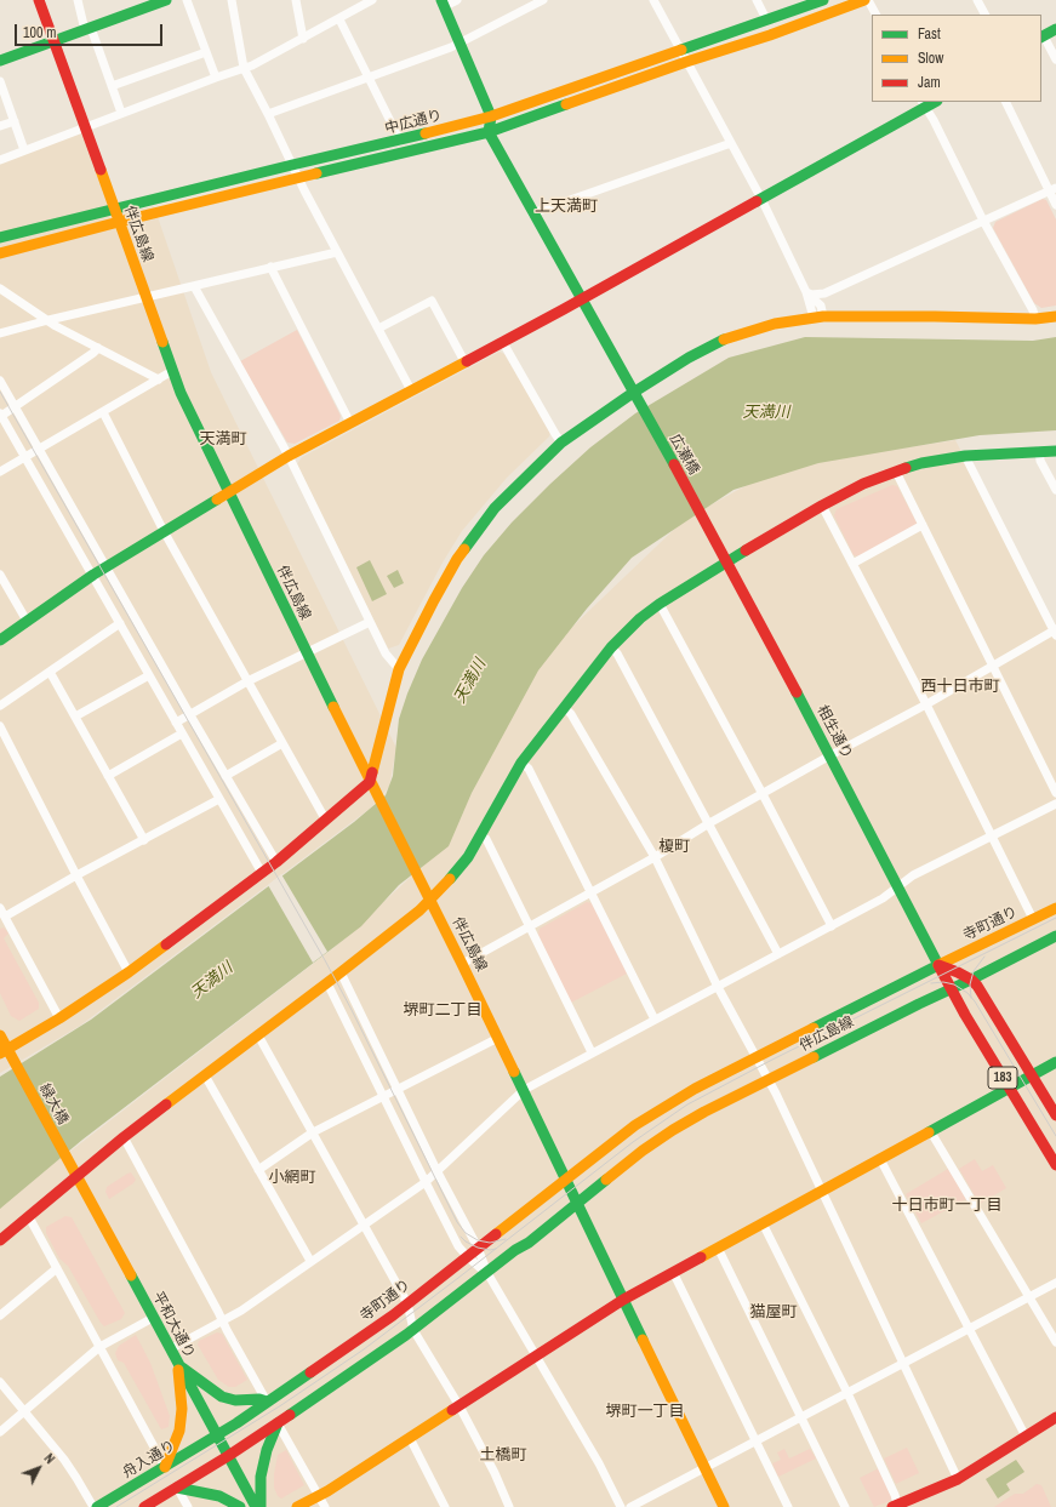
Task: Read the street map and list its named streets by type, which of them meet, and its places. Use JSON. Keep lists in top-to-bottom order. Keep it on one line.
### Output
{"streets":{"main road":["中広通り","伴広島線","広瀬橋","相生通り","寺町通り","183","緑大橋","平和大通り","舟入通り"]},"crossings":[["中広通り","伴広島線"],["伴広島線","相生通り"],["伴広島線","寺町通り"],["伴広島線","183"],["広瀬橋","相生通り"],["相生通り","寺町通り"],["相生通り","183"],["寺町通り","183"],["寺町通り","平和大通り"],["寺町通り","舟入通り"],["緑大橋","平和大通り"],["平和大通り","舟入通り"]],"districts":["上天満町","天満町","西十日市町","榎町","堺町二丁目","小網町","十日市町一丁目","猫屋町","堺町一丁目","土橋町"],"water":["天満川"],"legend":["Fast","Slow","Jam"],"scale_bar":"100 m","north":"top right"}
